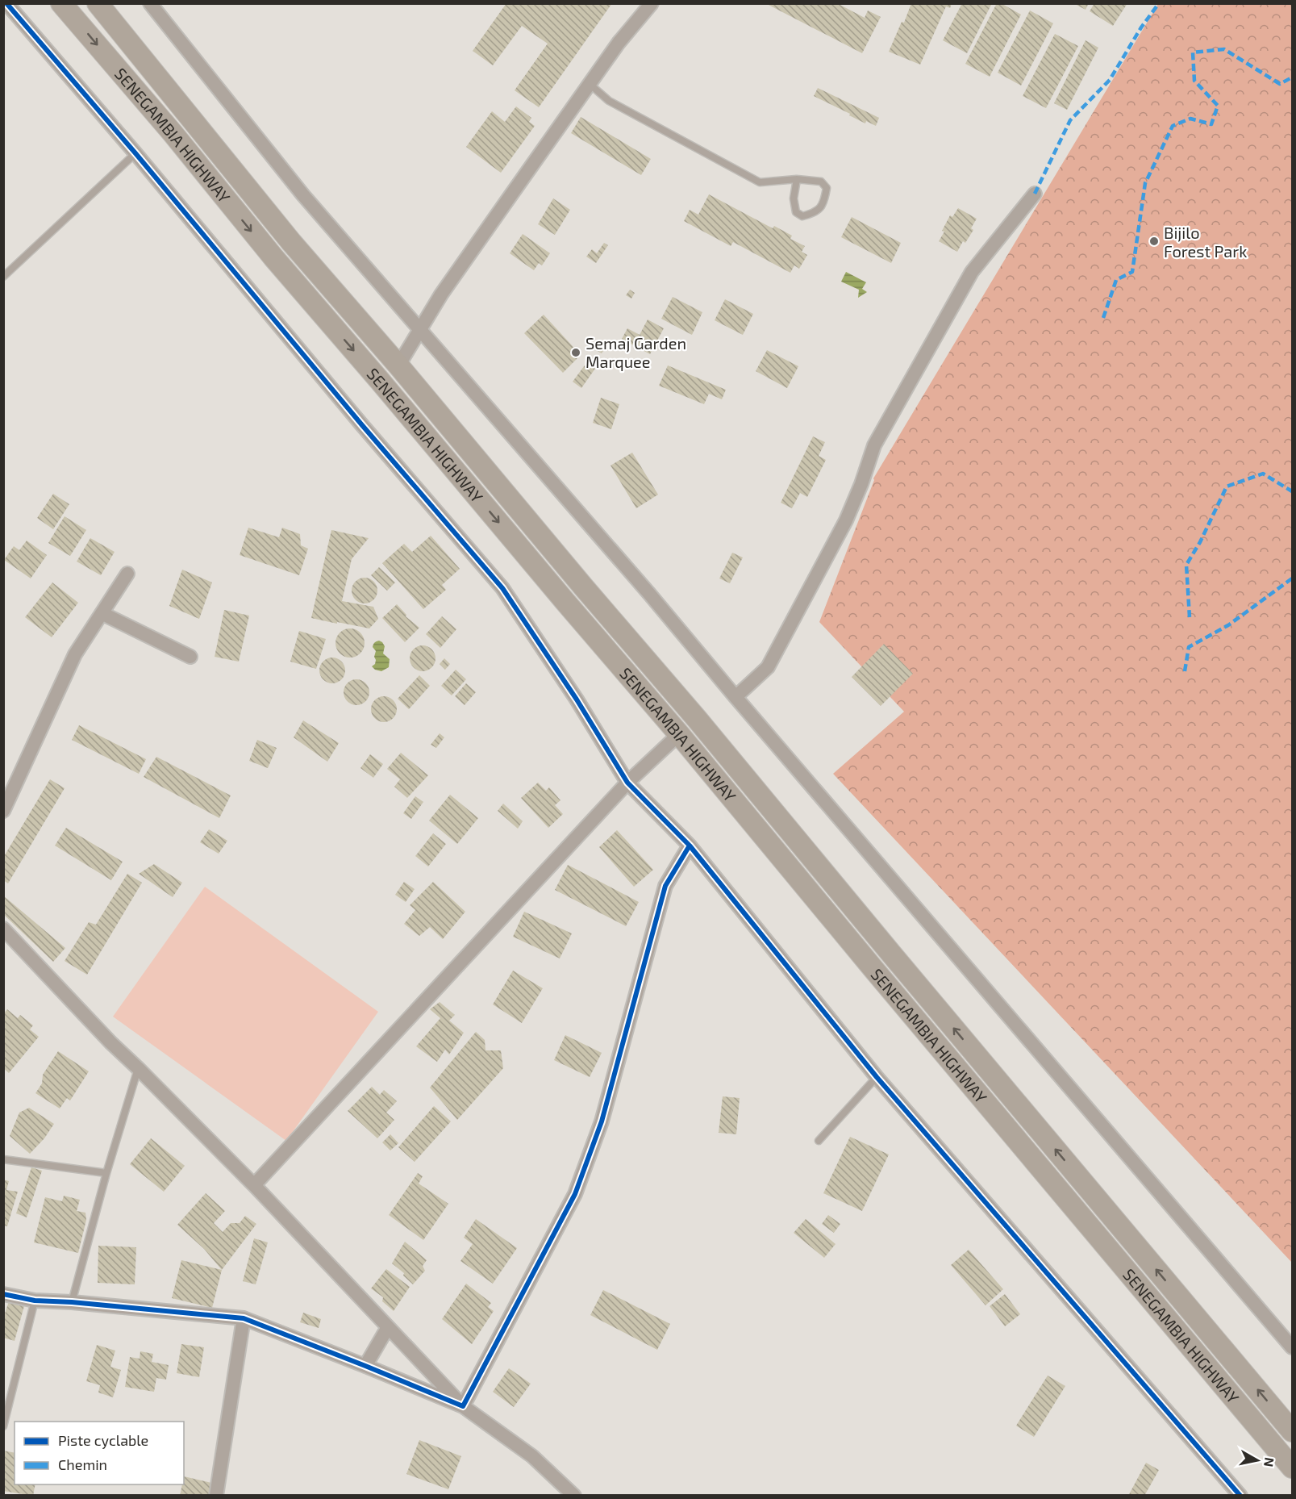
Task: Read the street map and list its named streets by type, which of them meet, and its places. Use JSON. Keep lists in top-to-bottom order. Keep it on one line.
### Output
{"streets":{"main road":["SENEGAMBIA HIGHWAY"]},"places":["Bijilo Forest Park","Semaj Garden Marquee"],"legend":["Piste cyclable","Chemin"],"north":"right"}
